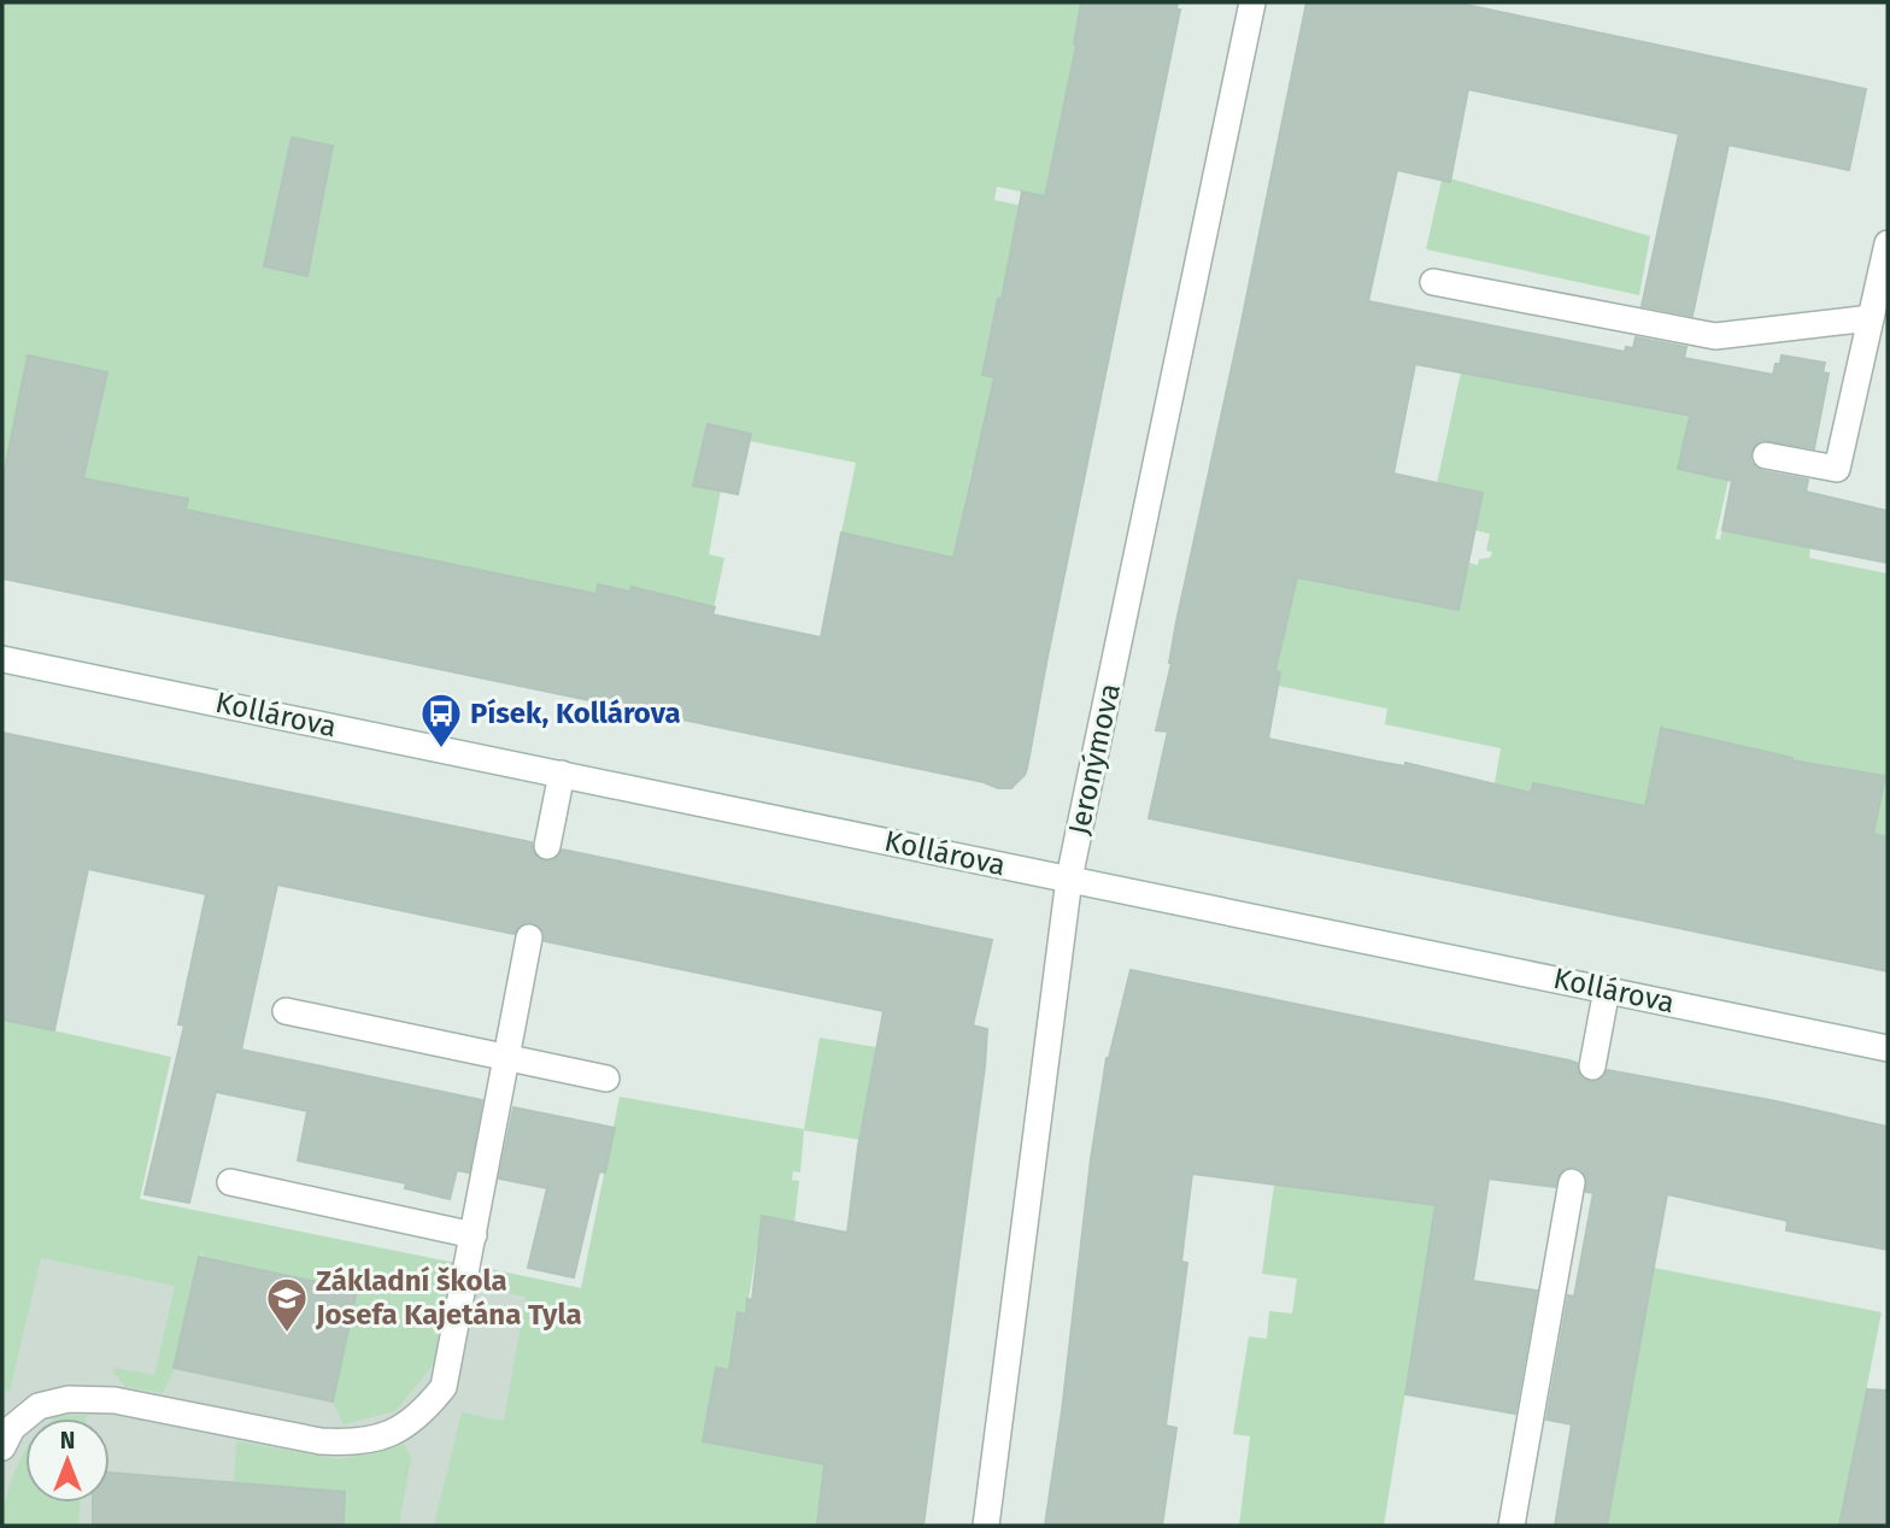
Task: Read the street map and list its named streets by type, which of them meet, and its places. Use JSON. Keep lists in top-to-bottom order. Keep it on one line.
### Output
{"streets":{"main road":["Kollárova","Jeronýmova"]},"crossings":[["Kollárova","Jeronýmova"]],"places":{"bus stop":["Písek, Kollárova"],"school or university":["Základní škola Josefa Kajetána Tyla"]},"north":"top"}
